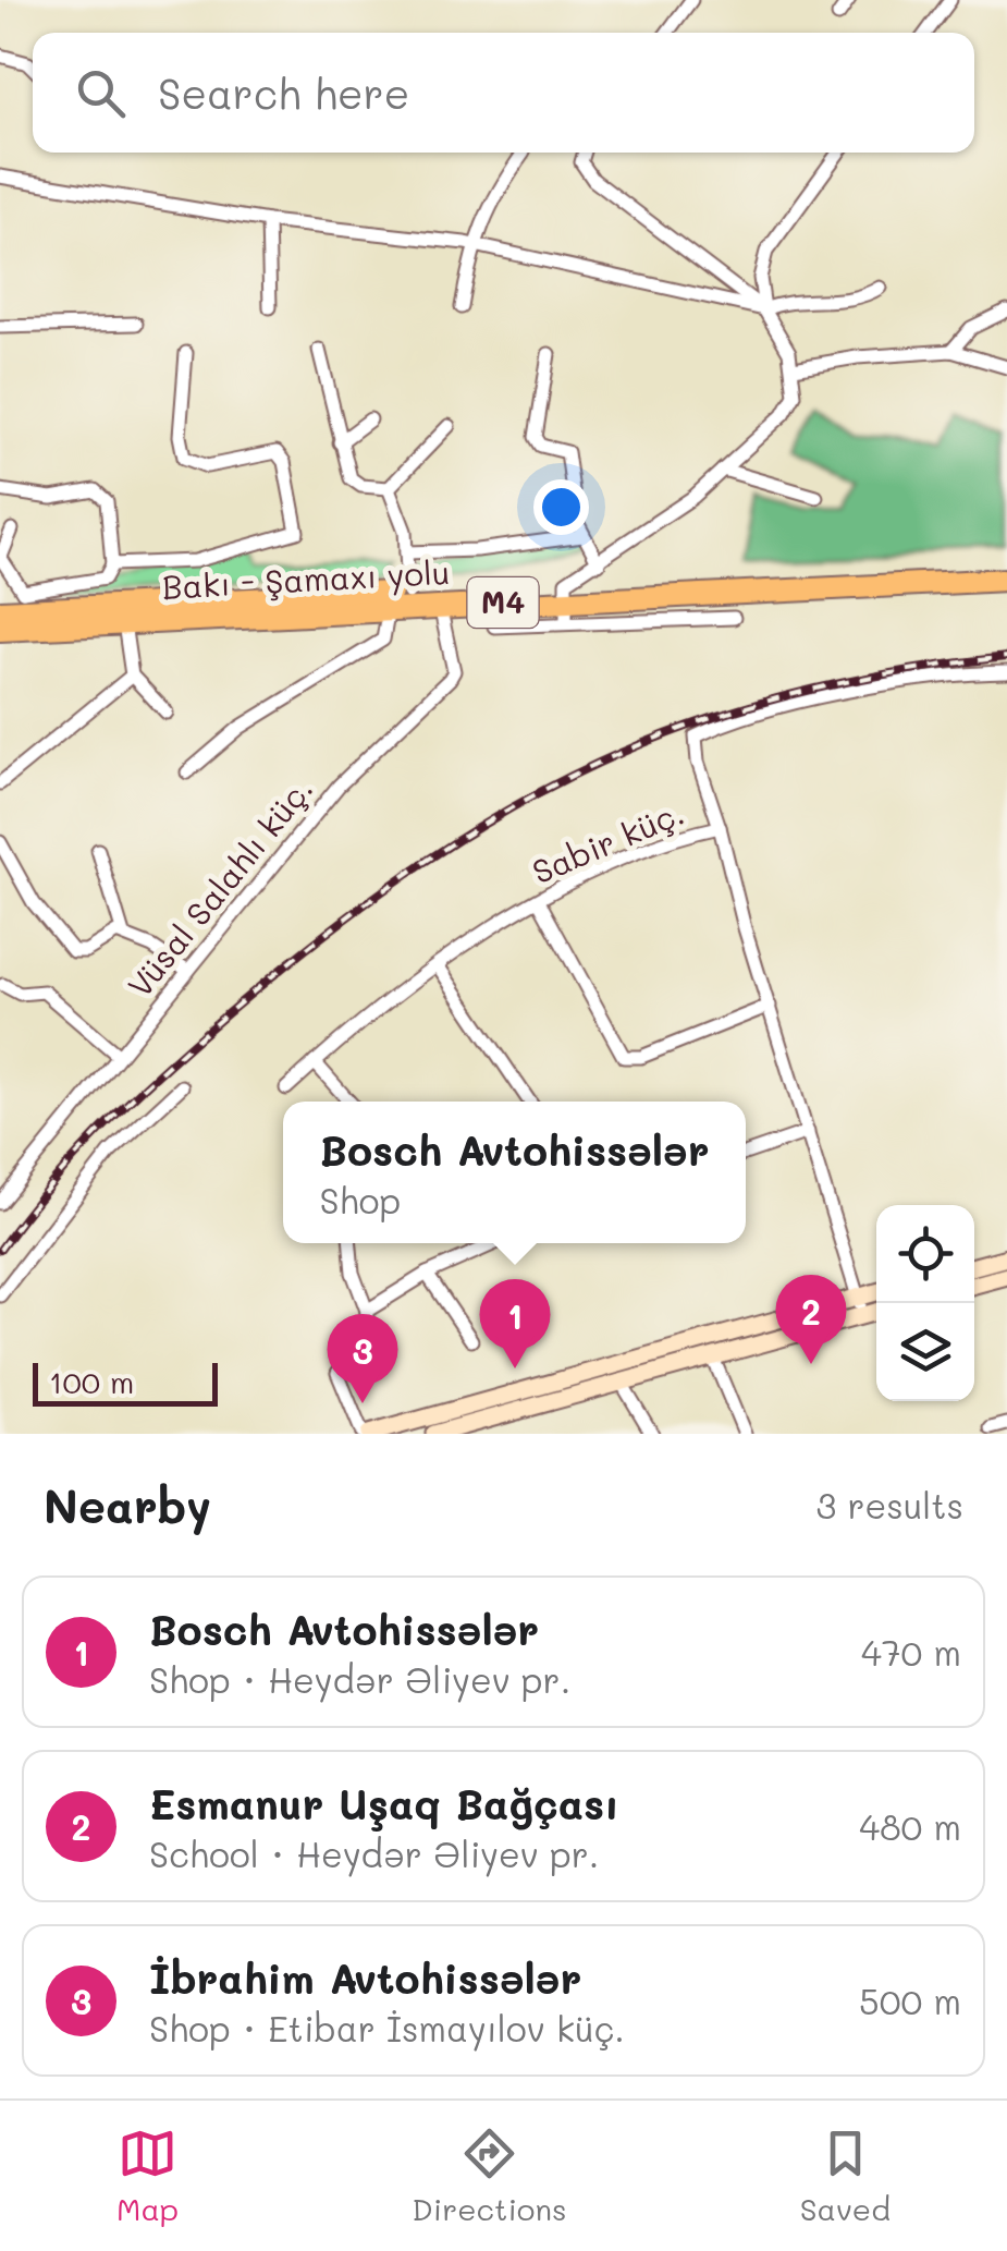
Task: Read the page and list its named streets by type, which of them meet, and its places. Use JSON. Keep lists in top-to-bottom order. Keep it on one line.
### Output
{"streets":{"highway":["Bakı - Şamaxı yolu","M4"],"street":["Sabir küç.","Vüsal Salahlı küç."]},"crossings":[["Bakı - Şamaxı yolu","Vüsal Salahlı küç."]],"scale_bar":"100 m","page":{"search":"Search here","popup":["Bosch Avtohissələr","Shop"],"pins":["2","1","3"],"scale":"100 m","heading":["Nearby","3 results"],"list":[{"mark":"1","name":"Bosch Avtohissələr","note":"Shop · Heydər Əliyev pr.","value":"470 m"},{"mark":"2","name":"Esmanur Uşaq Bağçası","note":"School · Heydər Əliyev pr.","value":"480 m"},{"mark":"3","name":"İbrahim Avtohissələr","note":"Shop · Etibar İsmayılov küç.","value":"500 m"}],"nav":["Map","Directions","Saved"]}}
